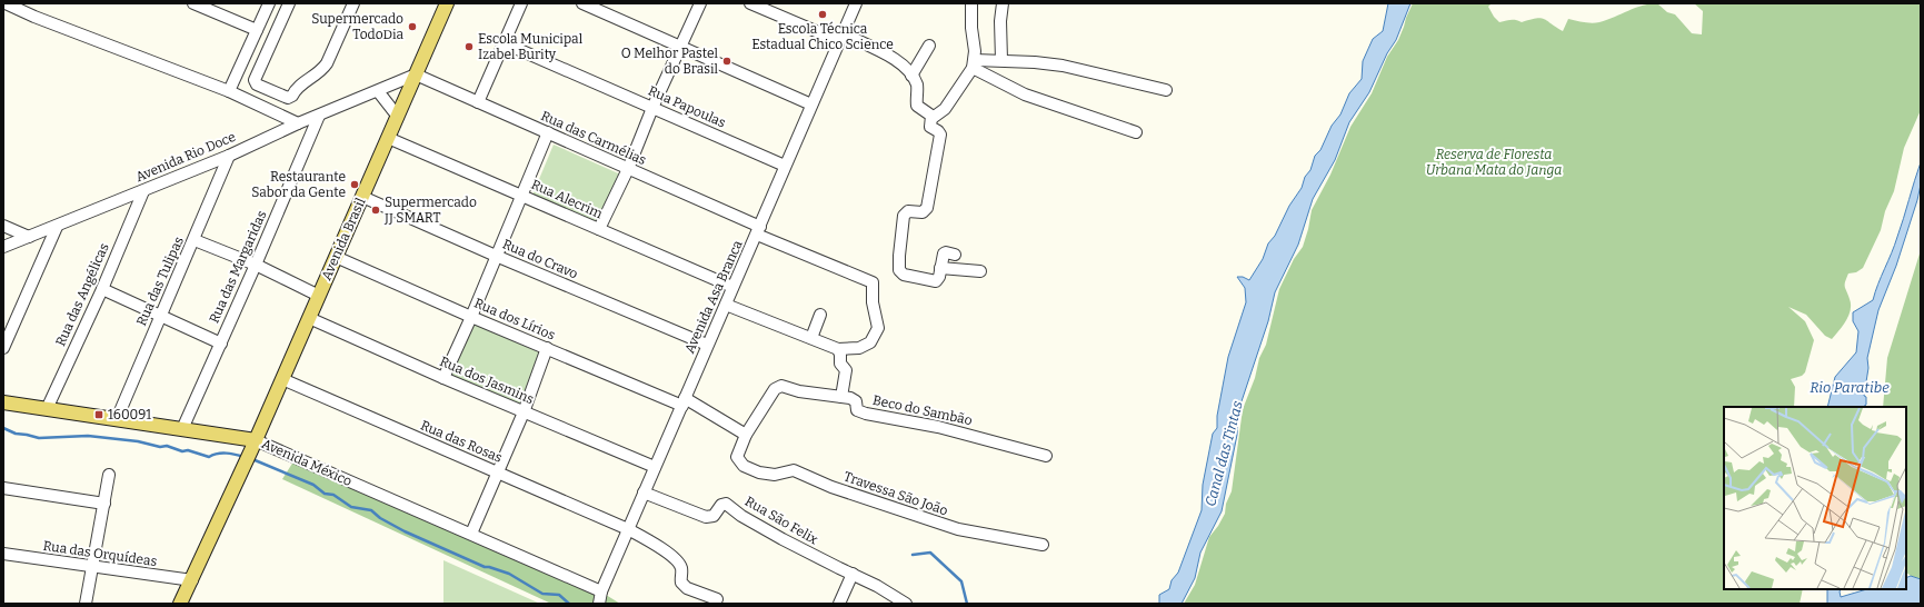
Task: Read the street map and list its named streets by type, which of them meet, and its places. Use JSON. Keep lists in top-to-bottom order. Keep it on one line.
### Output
{"streets":{"main road":["Avenida Brasil","Avenida México"],"street":["Rua Papoulas","Rua das Carmélias","Avenida Rio Doce","Rua Alecrim","Rua do Cravo","Rua das Margaridas","Rua das Tulipas","Rua das Angélicas","Avenida Asa Branca","Rua dos Lírios","Rua dos Jasmins","Beco do Sambão","Rua das Rosas","Travessa São João","Rua São Felix","Rua das Orquídeas"]},"crossings":[["Rua Papoulas","Avenida Asa Branca"],["Rua das Carmélias","Avenida Rio Doce"],["Rua das Carmélias","Avenida Brasil"],["Rua das Carmélias","Avenida Asa Branca"],["Avenida Rio Doce","Avenida Brasil"],["Avenida Rio Doce","Rua das Margaridas"],["Avenida Rio Doce","Rua das Tulipas"],["Avenida Rio Doce","Rua das Angélicas"],["Rua Alecrim","Avenida Brasil"],["Rua Alecrim","Avenida Asa Branca"],["Avenida Brasil","Rua do Cravo"],["Avenida Brasil","Rua dos Lírios"],["Avenida Brasil","Rua dos Jasmins"],["Avenida Brasil","Rua das Rosas"],["Avenida Brasil","Avenida México"],["Avenida Brasil","Rua das Orquídeas"],["Rua do Cravo","Avenida Asa Branca"],["Rua das Margaridas","Avenida México"],["Rua das Tulipas","Avenida México"],["Rua das Angélicas","Avenida México"],["Avenida Asa Branca","Rua dos Lírios"],["Avenida Asa Branca","Rua dos Jasmins"],["Avenida Asa Branca","Rua das Rosas"],["Avenida Asa Branca","Avenida México"],["Avenida Asa Branca","Rua São Felix"],["Rua dos Lírios","Travessa São João"]],"water":["Rio Paratibe","Canal das Tintas"],"parks":["Reserva de Floresta Urbana Mata do Janga"],"places":{"other":["Escola Técnica Estadual Chico Science","Supermercado TodoDia","Escola Municipal Izabel Burity","O Melhor Pastel do Brasil","Restaurante Sabor da Gente","Supermercado JJ SMART"],"transit":["160091"]}}
